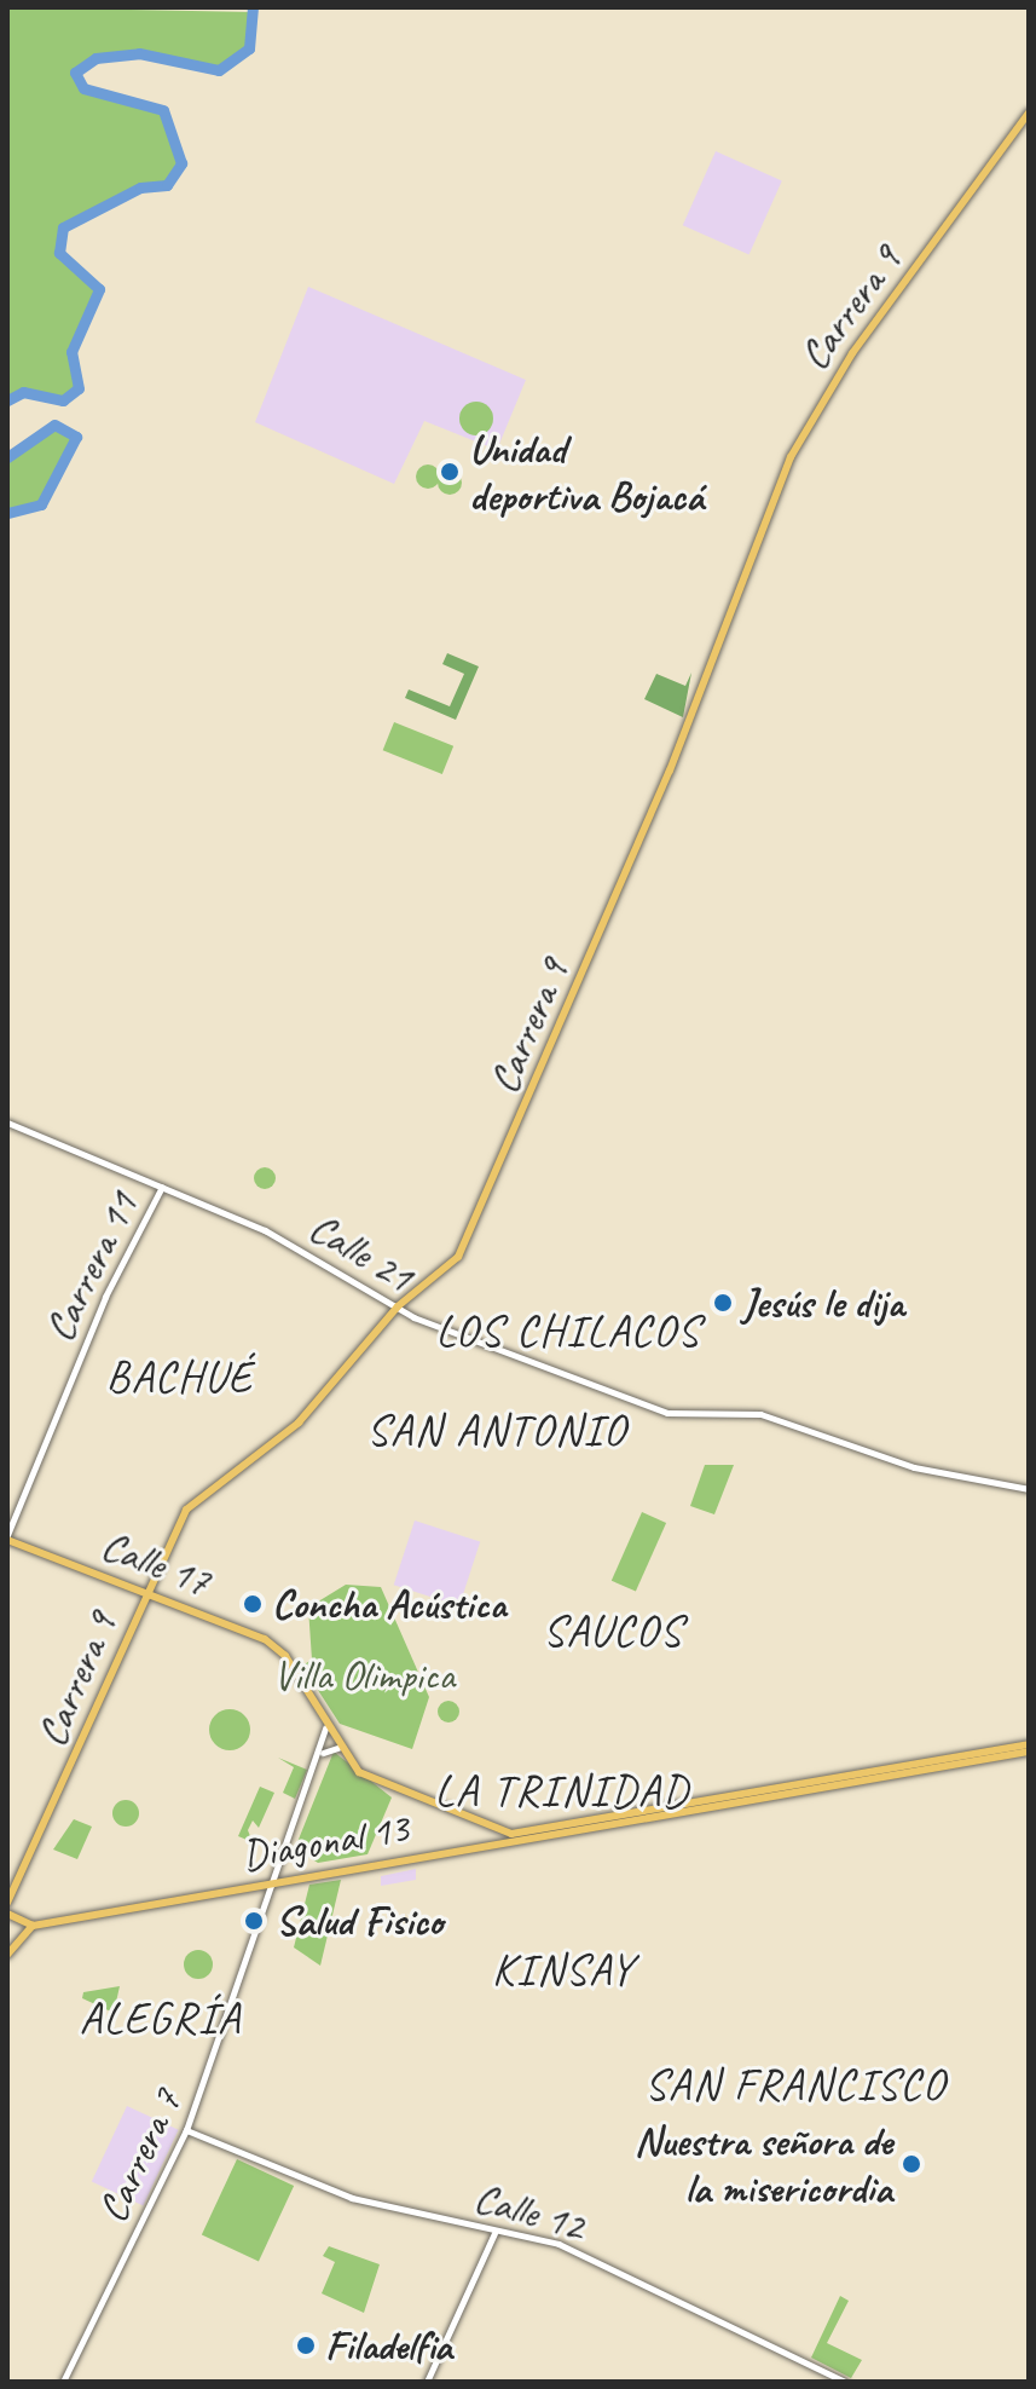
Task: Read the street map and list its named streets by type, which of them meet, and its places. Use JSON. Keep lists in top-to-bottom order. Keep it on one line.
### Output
{"streets":{"main road":["Carrera 9","Calle 17","Diagonal 13"],"street":["Calle 21","Carrera 11","Carrera 7","Calle 12"]},"crossings":[["Carrera 9","Calle 21"],["Carrera 9","Calle 17"],["Calle 21","Carrera 11"],["Carrera 11","Calle 17"],["Calle 17","Diagonal 13"],["Diagonal 13","Carrera 7"],["Carrera 7","Calle 12"]],"districts":["LOS CHILACOS","BACHUÉ","SAN ANTONIO","SAUCOS","LA TRINIDAD","KINSAY","ALEGRÍA","SAN FRANCISCO"],"parks":["Villa Olimpica"],"places":["Unidad deportiva Bojacá","Jesús le dija","Concha Acústica","Salud Fisico","Nuestra señora de la misericordia","Filadelfia"]}
